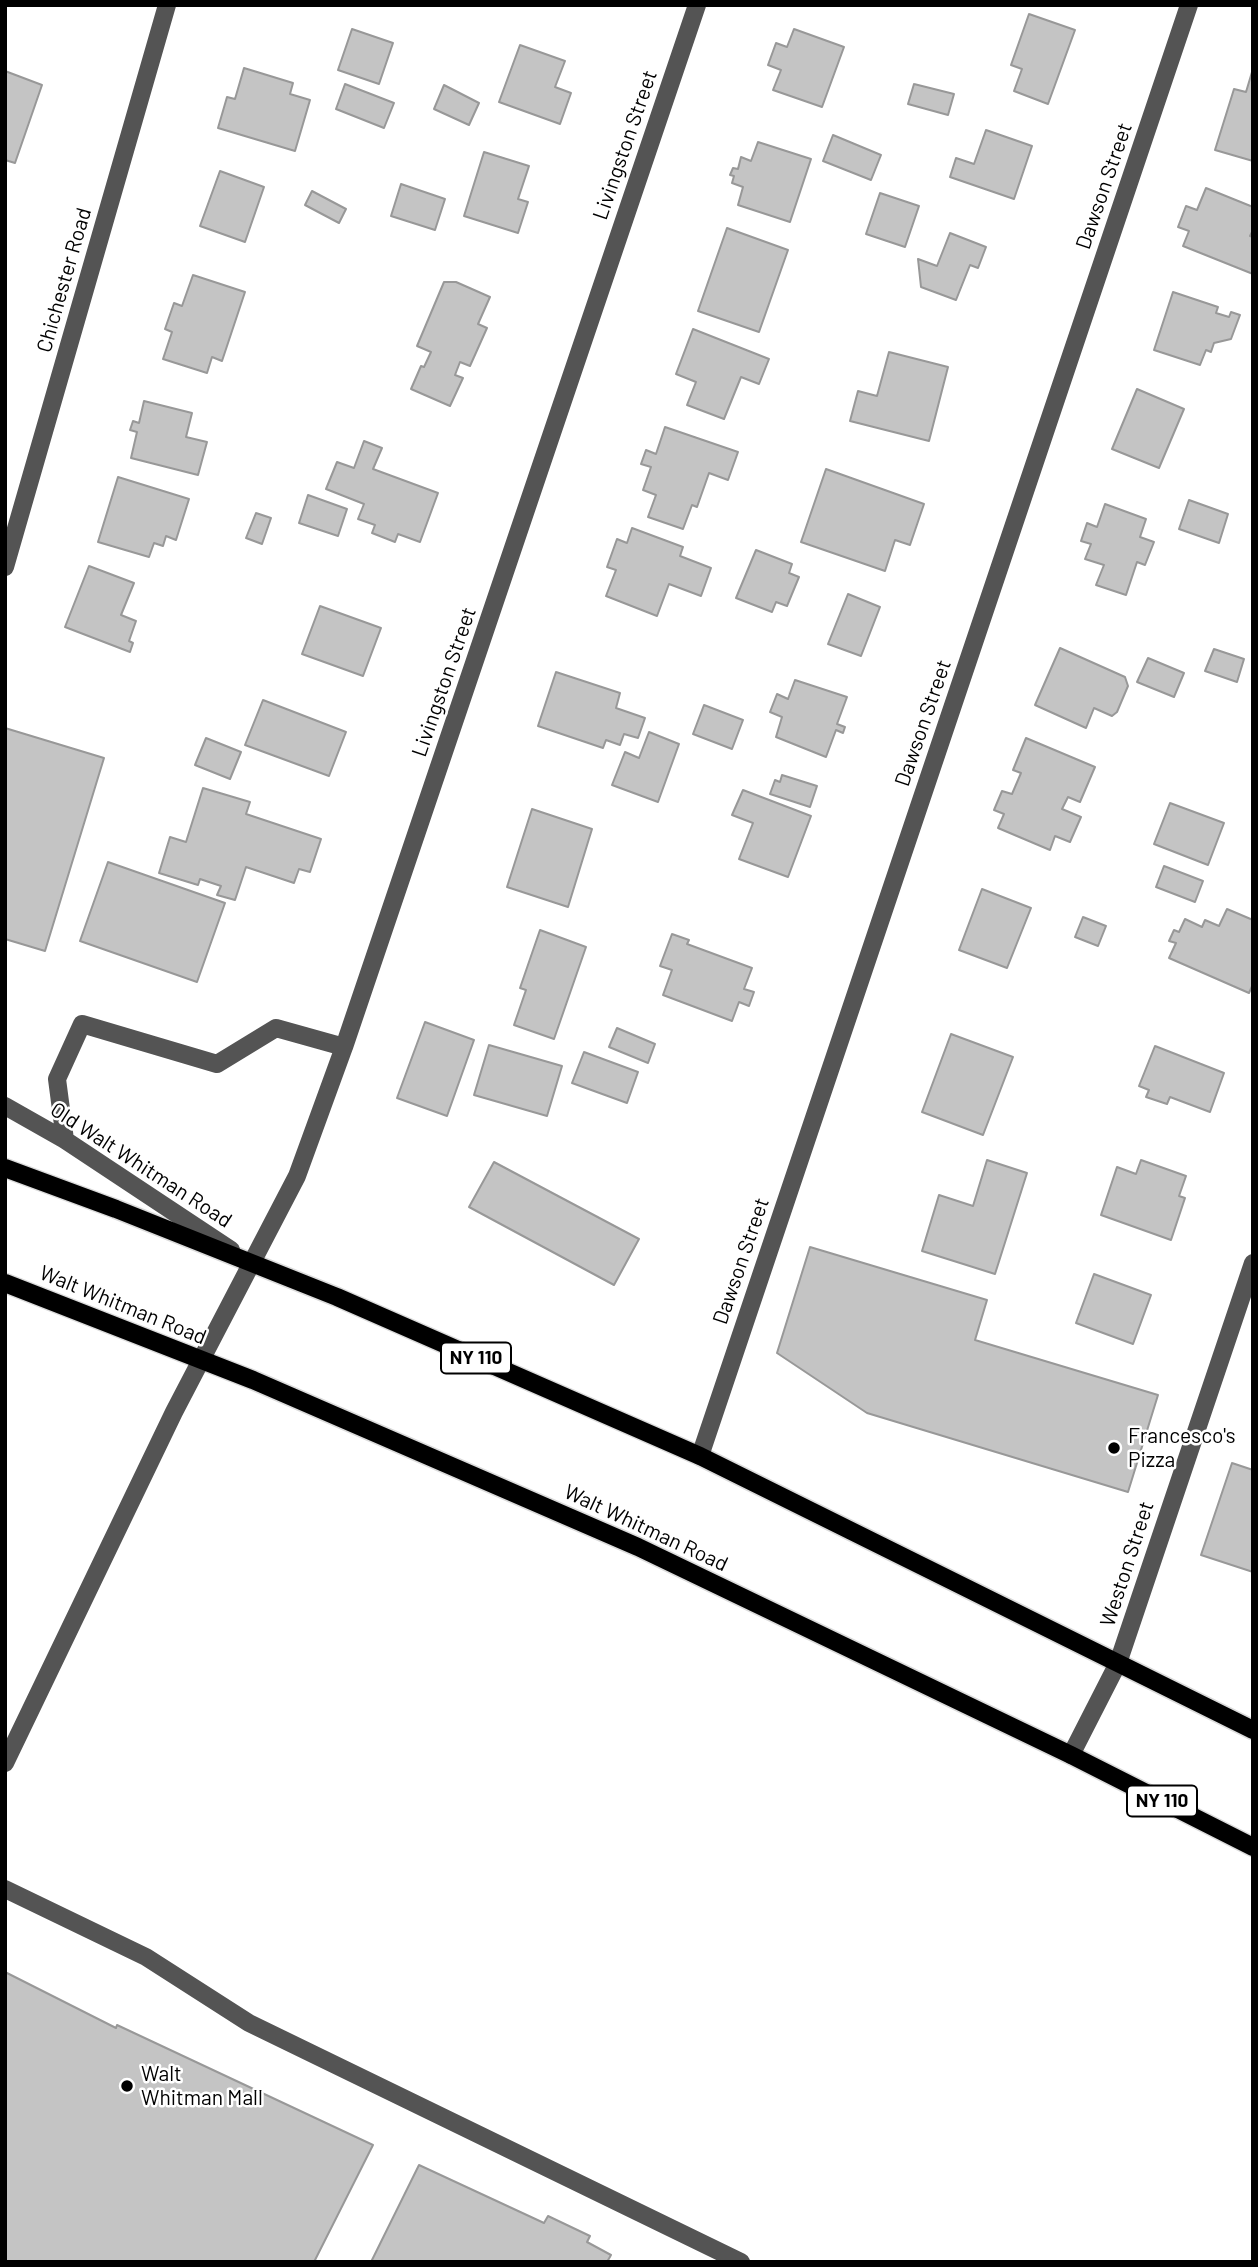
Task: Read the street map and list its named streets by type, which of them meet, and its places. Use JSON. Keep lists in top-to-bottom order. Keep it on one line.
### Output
{"streets":{"main road":["Walt Whitman Road","NY 110"],"street":["Livingston Street","Dawson Street","Chichester Road","Old Walt Whitman Road","Weston Street"]},"crossings":[["Livingston Street","Old Walt Whitman Road"],["Livingston Street","Walt Whitman Road"],["Livingston Street","NY 110"],["Dawson Street","NY 110"],["Old Walt Whitman Road","NY 110"],["Walt Whitman Road","Weston Street"],["NY 110","Weston Street"]],"places":["Francesco's Pizza","Walt Whitman Mall"]}
